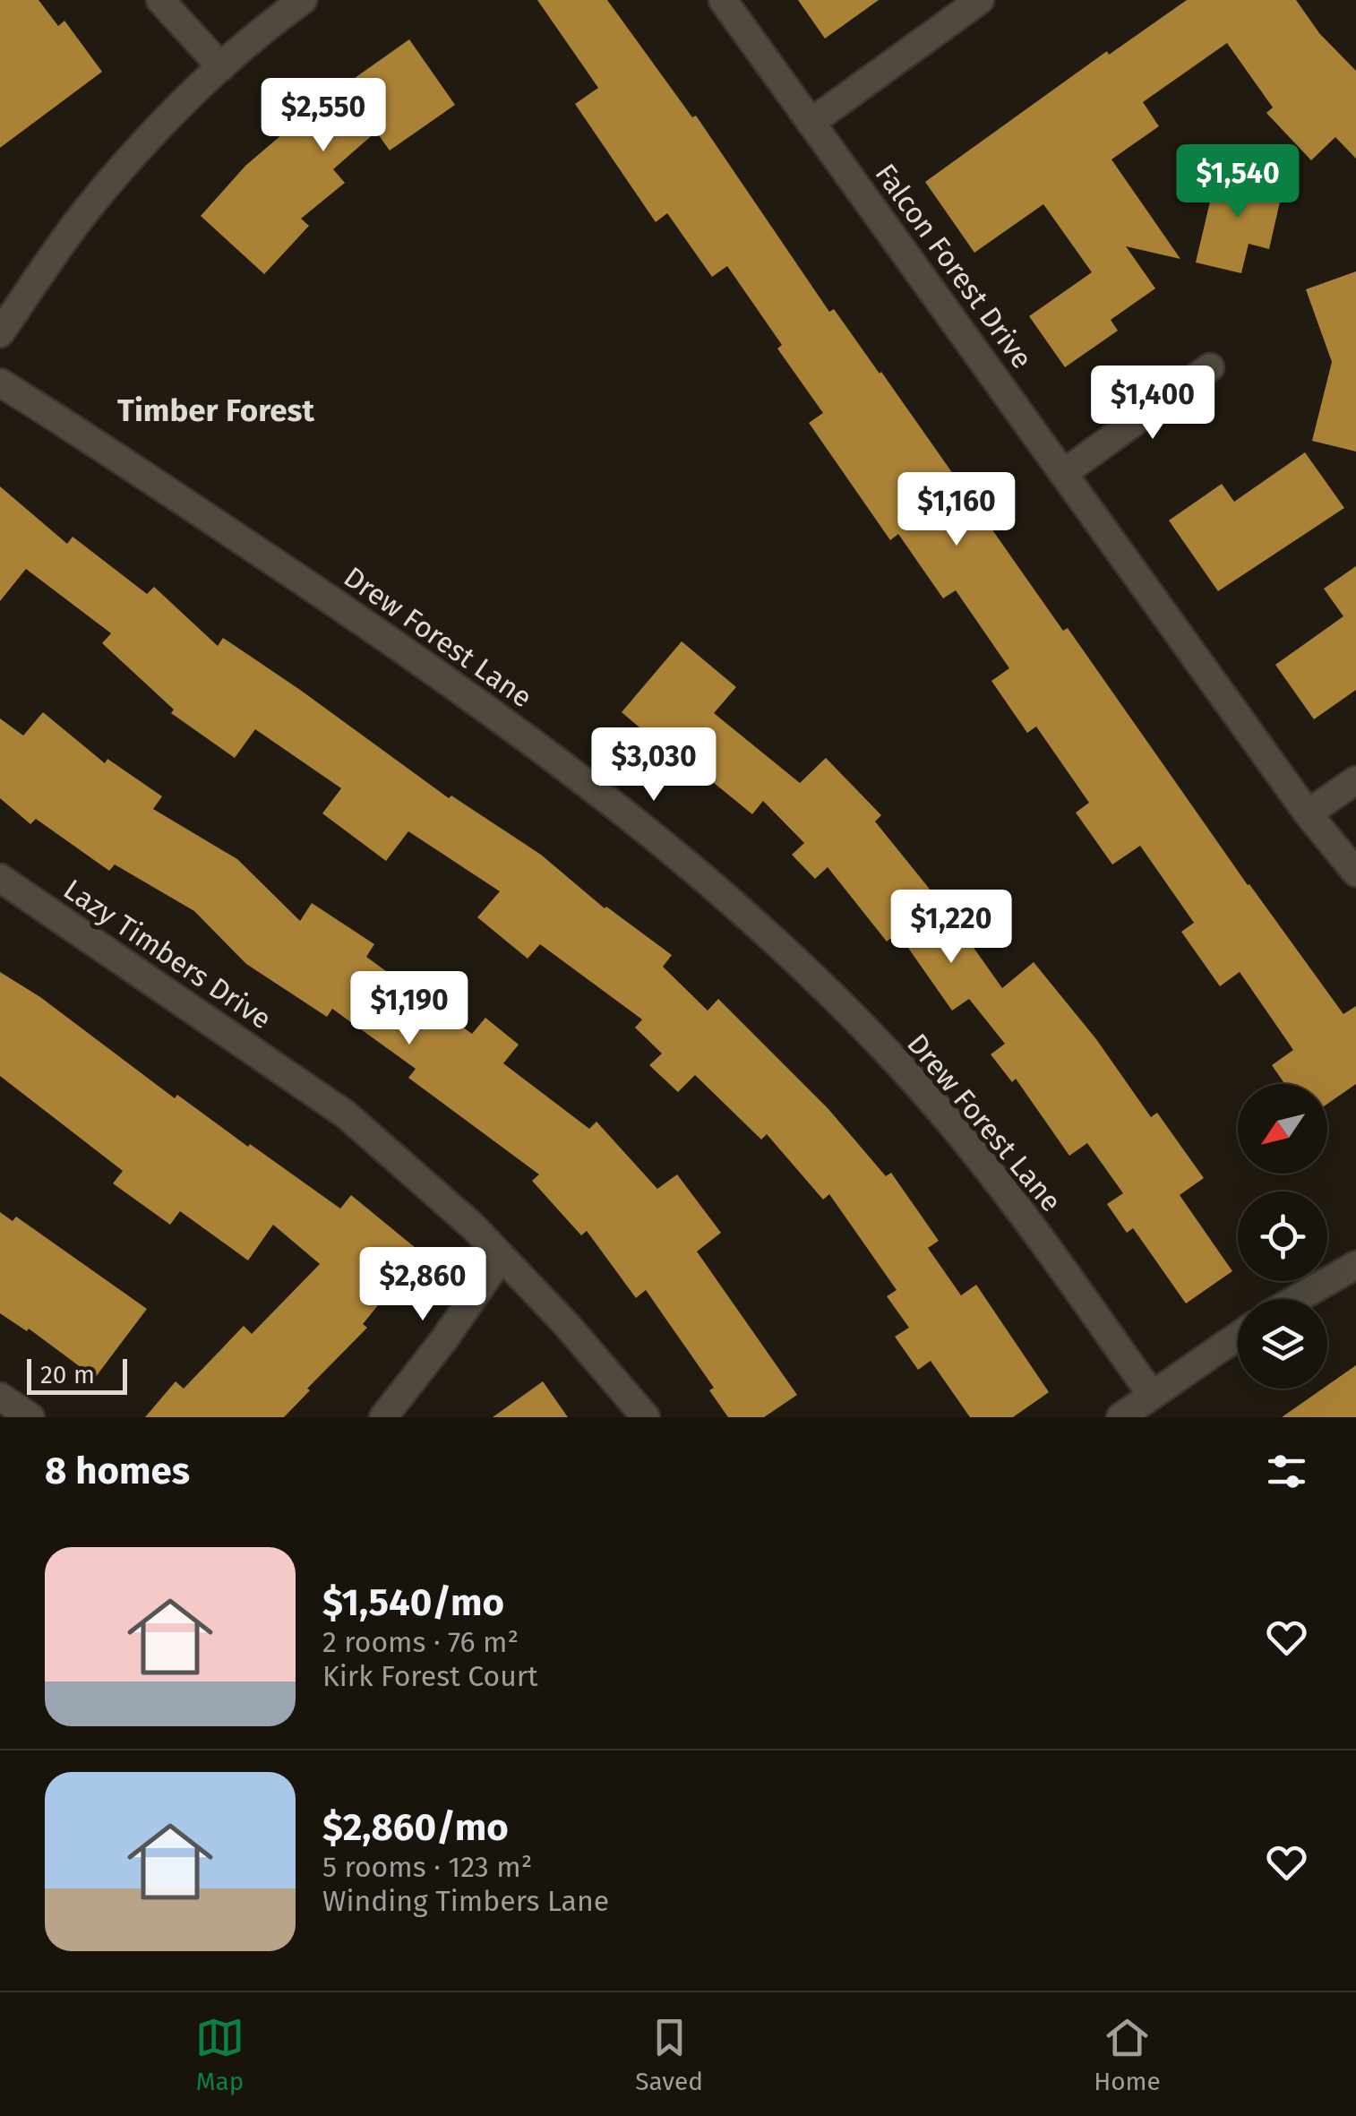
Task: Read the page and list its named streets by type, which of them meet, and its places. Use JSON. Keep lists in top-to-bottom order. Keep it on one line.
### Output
{"streets":{"street":["Falcon Forest Drive","Drew Forest Lane","Lazy Timbers Drive"]},"districts":["Timber Forest"],"scale_bar":"20 m","north":"bottom left","page":{"price":["$2,550","$1,540","$1,400","$1,160","$3,030","$1,220","$1,190","$2,860"],"scale":"20 m","heading":"8 homes","list":[{"name":"$1,540/mo","note":"2 rooms · 76 m² · Kirk Forest Court"},{"name":"$2,860/mo","note":"5 rooms · 123 m² · Winding Timbers Lane"}],"tabs":["Map","Saved","Home"]}}
